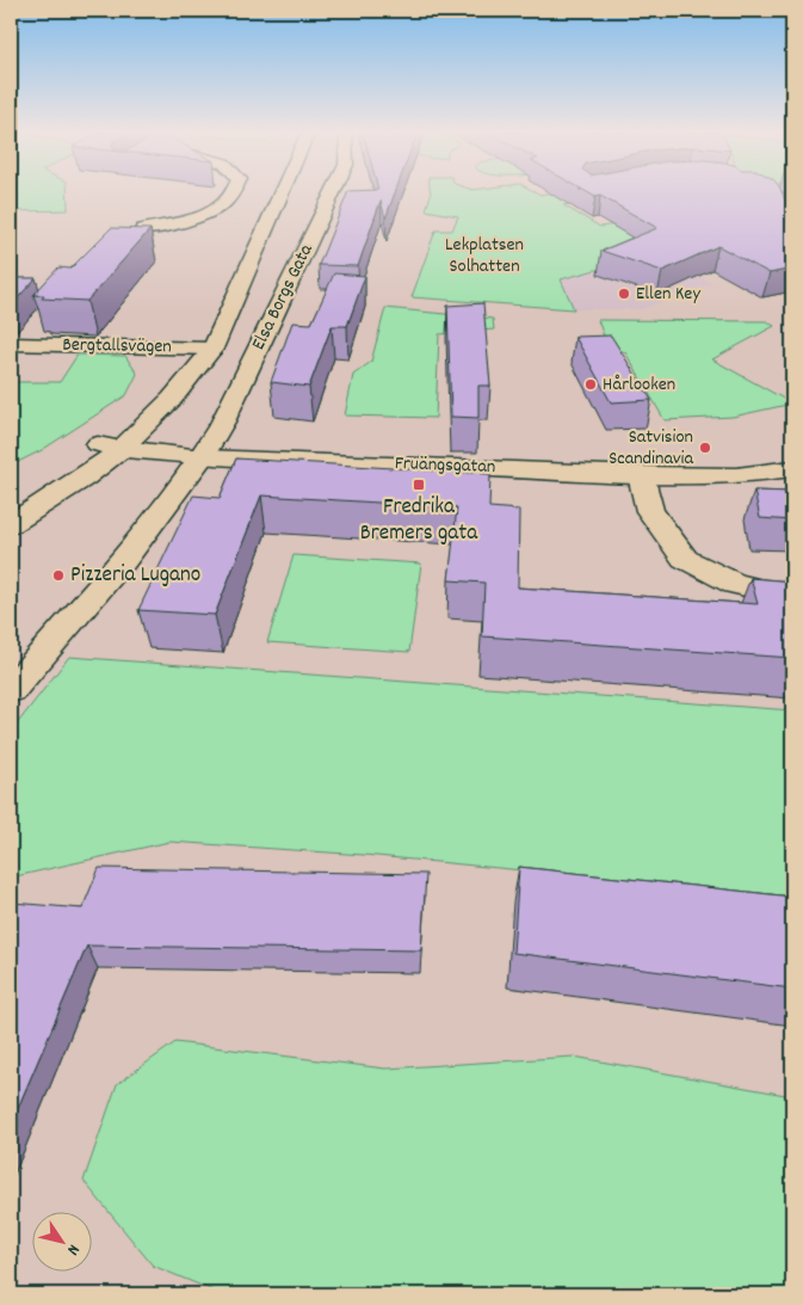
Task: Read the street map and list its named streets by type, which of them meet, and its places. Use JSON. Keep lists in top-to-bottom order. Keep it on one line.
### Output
{"streets":{"street":["Elsa Borgs Gata","Bergtallsvägen","Fruängsgatan"]},"crossings":[["Elsa Borgs Gata","Fruängsgatan"]],"parks":["Lekplatsen Solhatten"],"places":{"other":["Ellen Key","Hårlooken","Satvision Scandinavia","Pizzeria Lugano"],"transit":["Fredrika Bremers gata"]},"north":"bottom right"}
